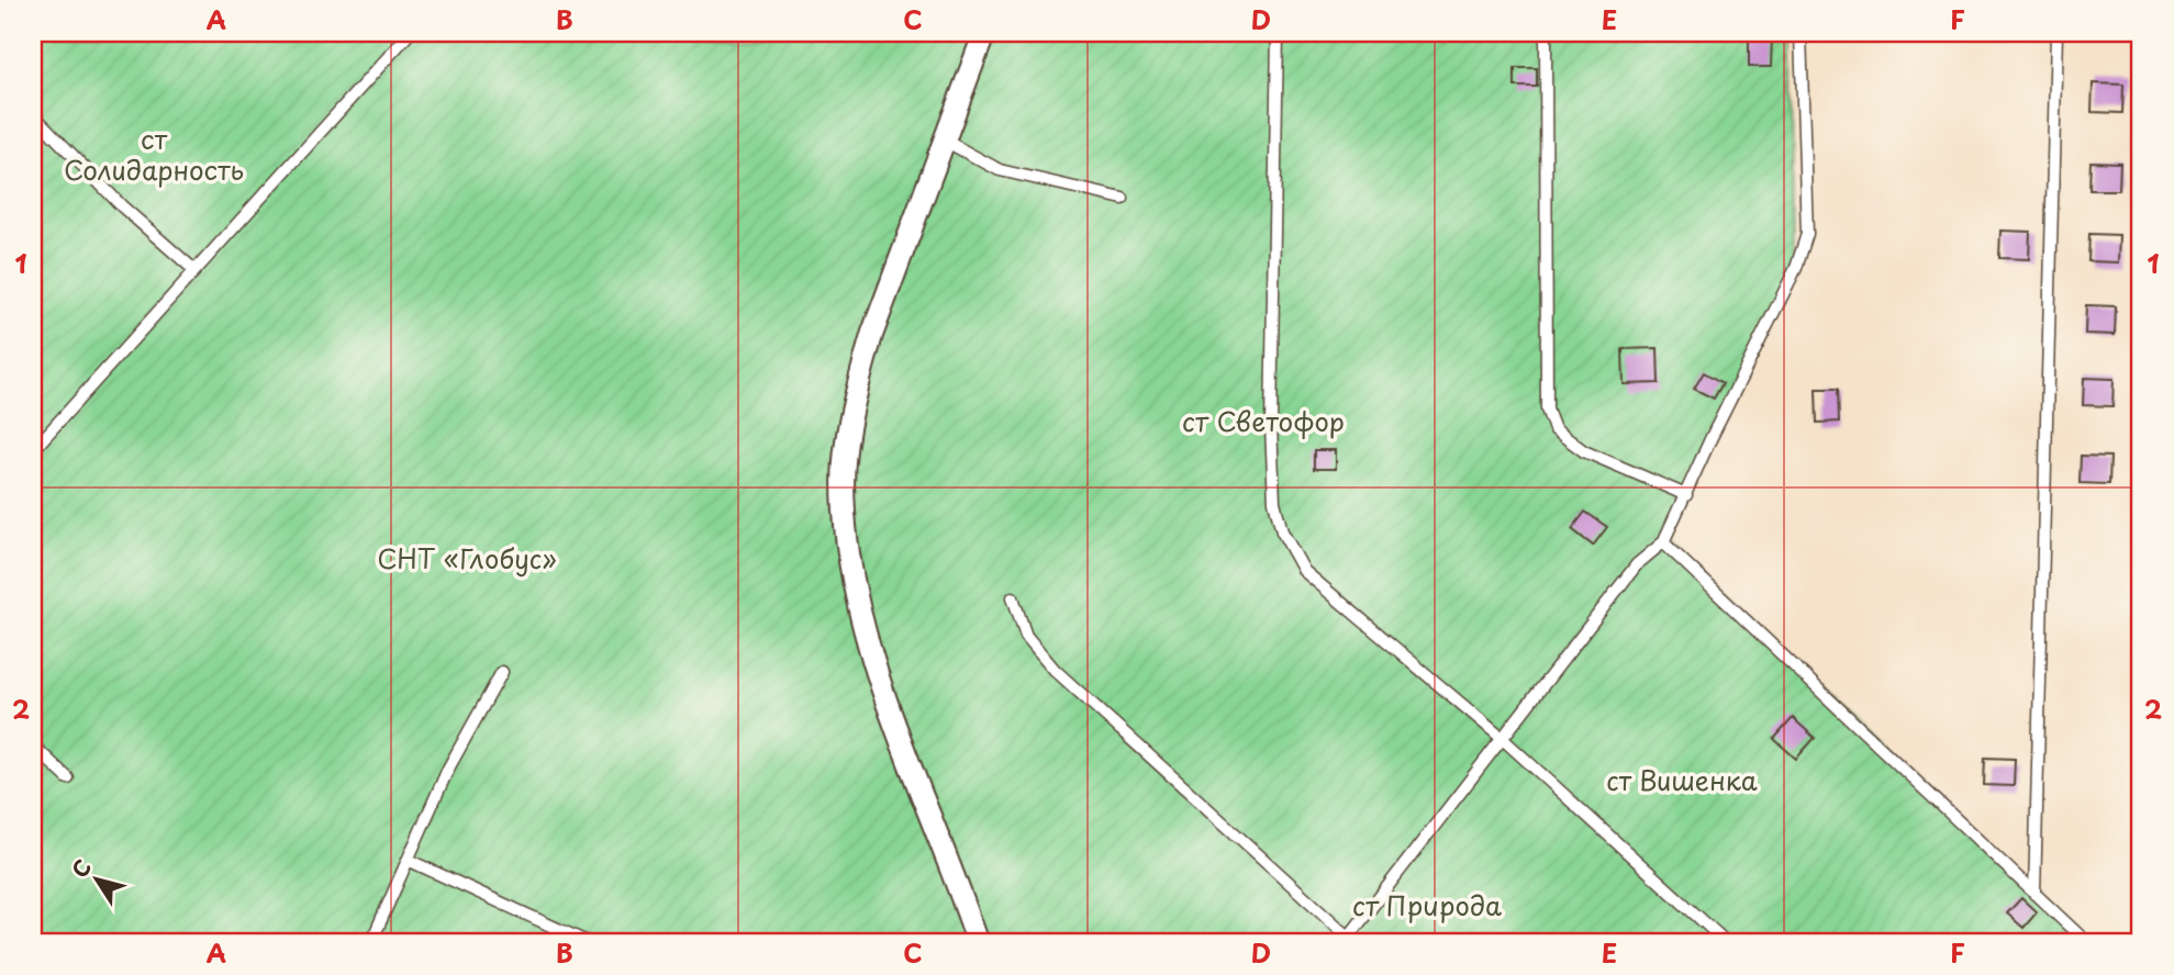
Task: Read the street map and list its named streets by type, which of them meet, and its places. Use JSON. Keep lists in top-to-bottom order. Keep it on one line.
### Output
{"parks":["ст Солидарность","ст Светофор","СНТ «Глобус»","ст Вишенка","ст Природа"],"north":"top left","grid":{"columns":["A","B","C","D","E","F"],"rows":["1","2"]}}
